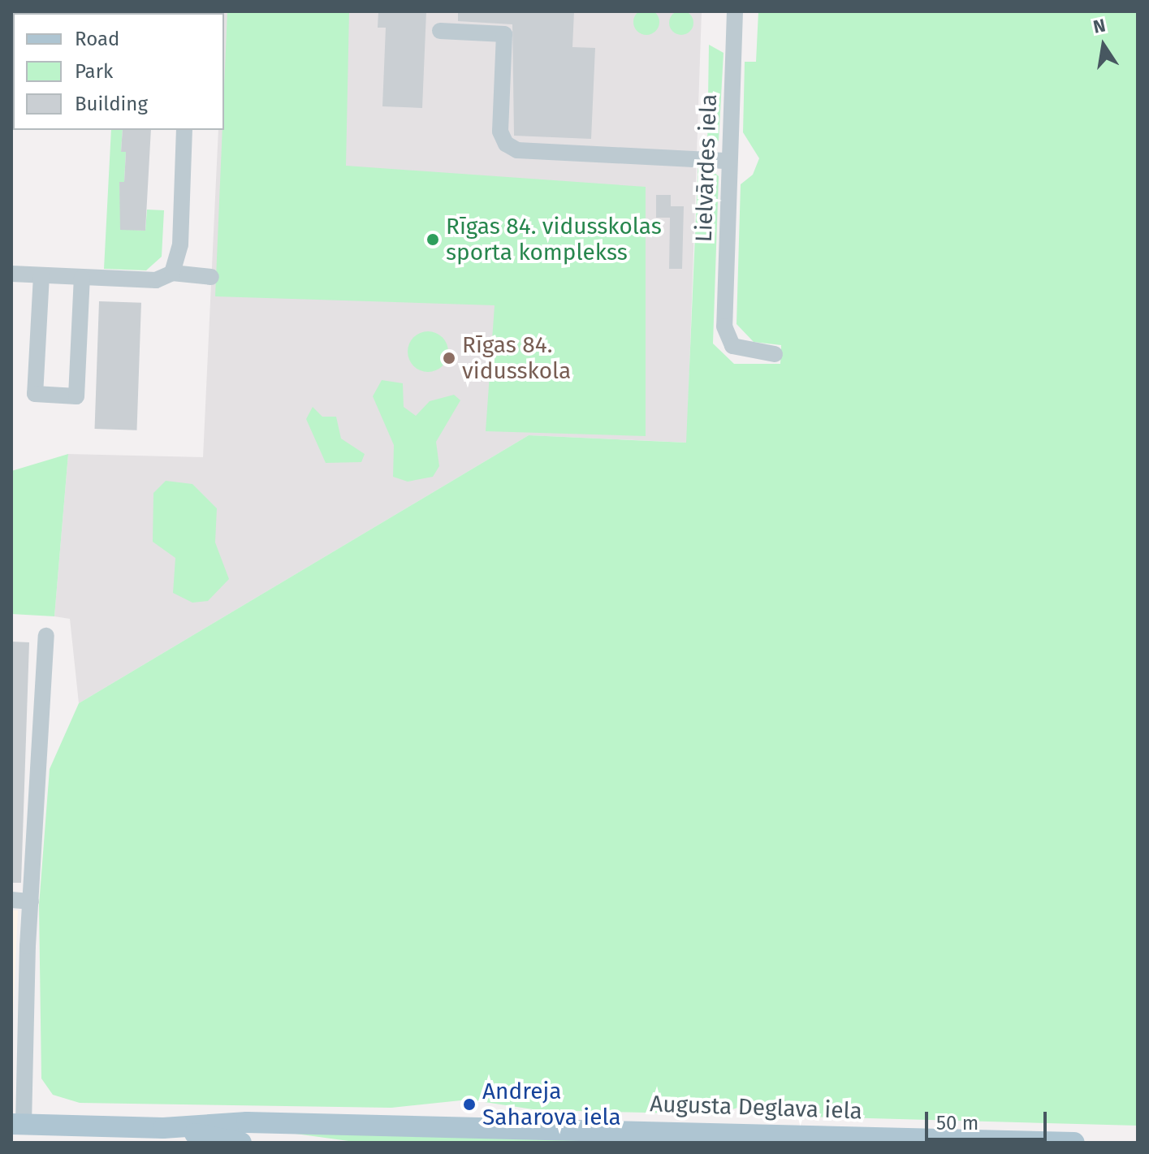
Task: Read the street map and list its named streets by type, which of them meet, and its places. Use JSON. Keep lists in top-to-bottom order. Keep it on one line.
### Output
{"streets":{"main road":["Augusta Deglava iela"],"street":["Lielvārdes iela"]},"places":["Rīgas 84. vidusskolas sporta komplekss","Rīgas 84. vidusskola","Andreja Saharova iela"],"legend":["Road","Park","Building"],"scale_bar":"50 m","north":"top"}
